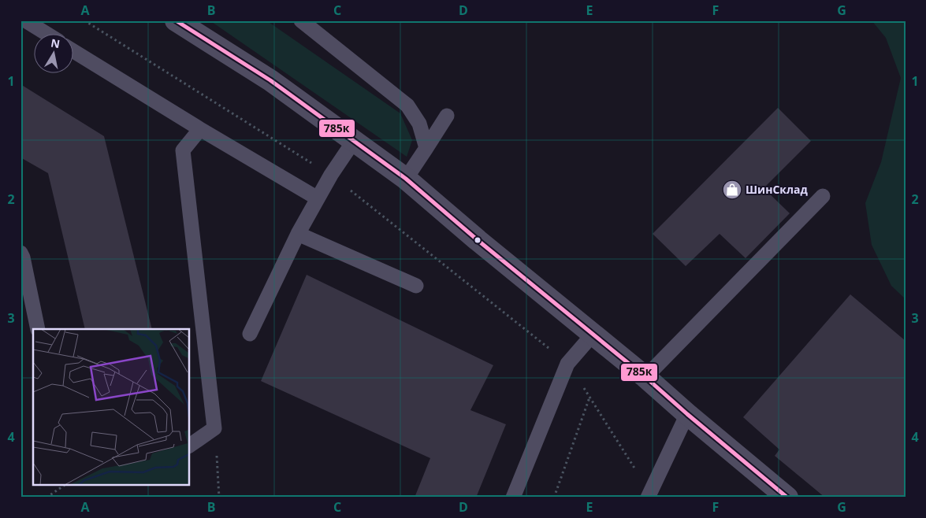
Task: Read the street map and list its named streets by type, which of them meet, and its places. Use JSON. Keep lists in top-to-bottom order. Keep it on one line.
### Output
{"places":{"shop":["ШинСклад"]},"lines":["transit line 785к"],"north":"top","grid":{"columns":["A","B","C","D","E","F","G"],"rows":["1","2","3","4"]}}
